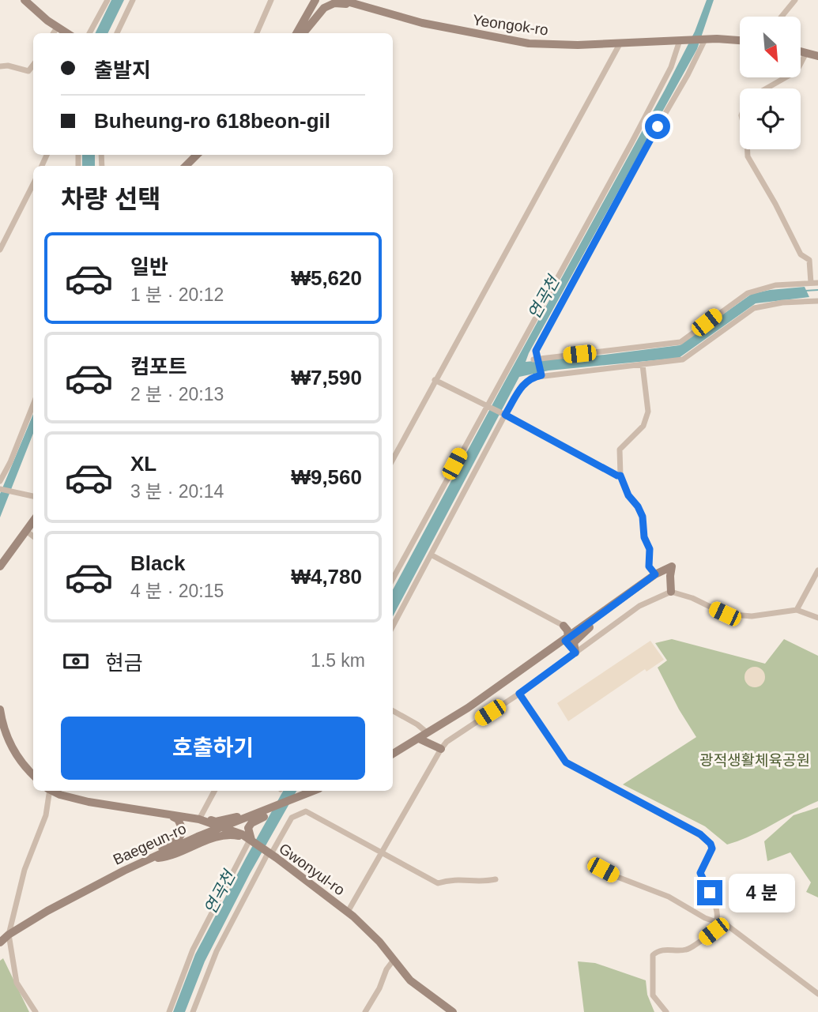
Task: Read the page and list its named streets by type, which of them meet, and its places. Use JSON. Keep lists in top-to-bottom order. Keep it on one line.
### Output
{"streets":{"street":["Yeongok-ro","Baegeun-ro","Gwonyul-ro"]},"water":["연곡천"],"parks":["광적생활체육공원"],"north":"bottom right","page":{"banner":["출발지","Buheung-ro 618beon-gil"],"heading":"차량 선택","list":[{"name":"일반","note":"1 분 · 20:12","value":"₩5,620"},{"name":"컴포트","note":"2 분 · 20:13","value":"₩7,590"},{"name":"XL","note":"3 분 · 20:14","value":"₩9,560"},{"name":"Black","note":"4 분 · 20:15","value":"₩4,780"}],"pay":["현금","1.5 km"],"buttons":"호출하기","bubble":"4 분"}}
